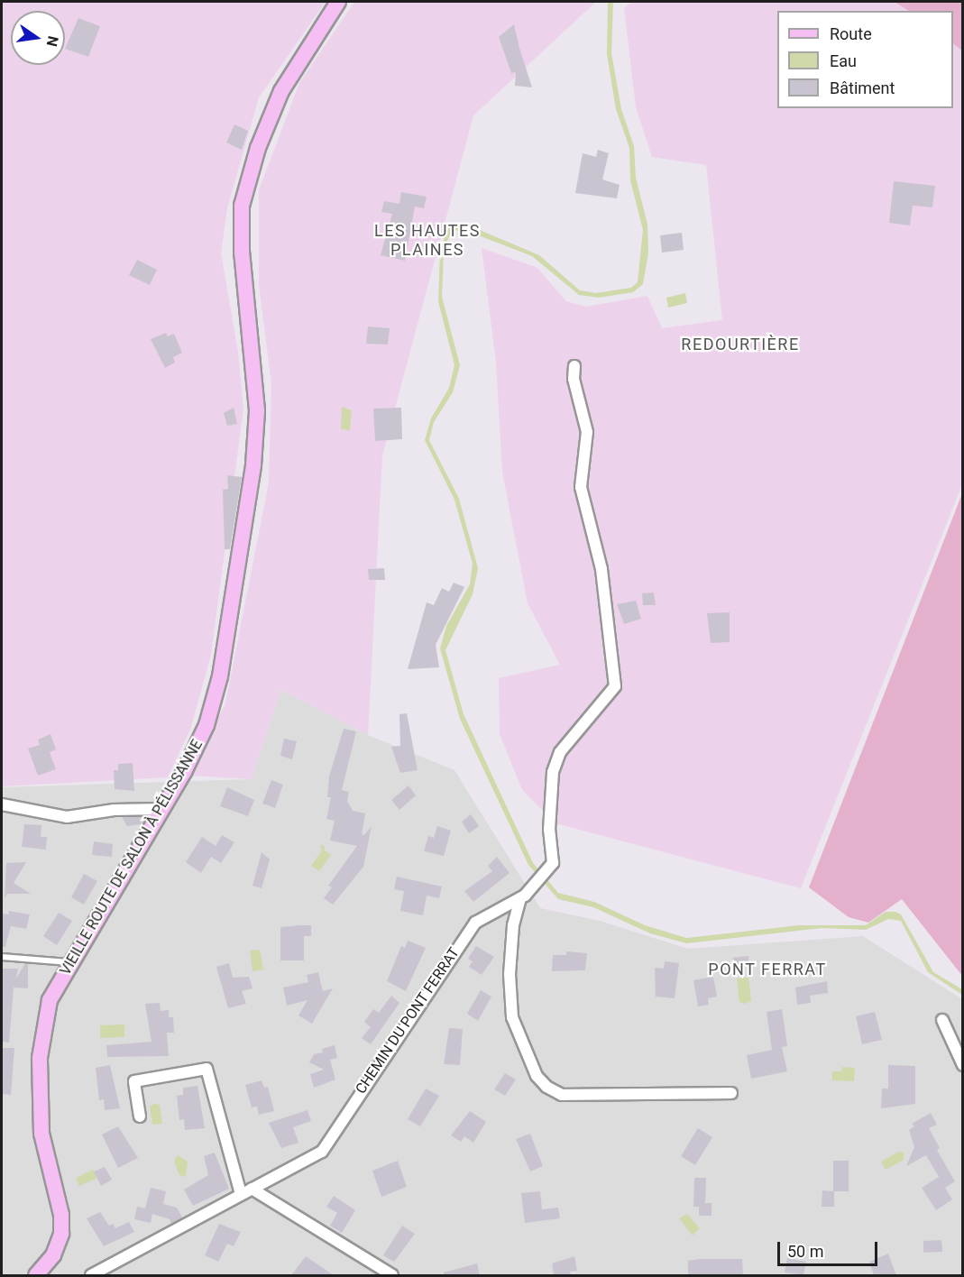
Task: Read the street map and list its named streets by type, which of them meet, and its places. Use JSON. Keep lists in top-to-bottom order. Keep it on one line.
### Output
{"streets":{"street":["VIEILLE ROUTE DE SALON À PÉLISSANNE","CHEMIN DU PONT FERRAT"]},"districts":["LES HAUTES PLAINES","REDOURTIÈRE","PONT FERRAT"],"legend":["Route","Eau","Bâtiment"],"scale_bar":"50 m","north":"right"}
